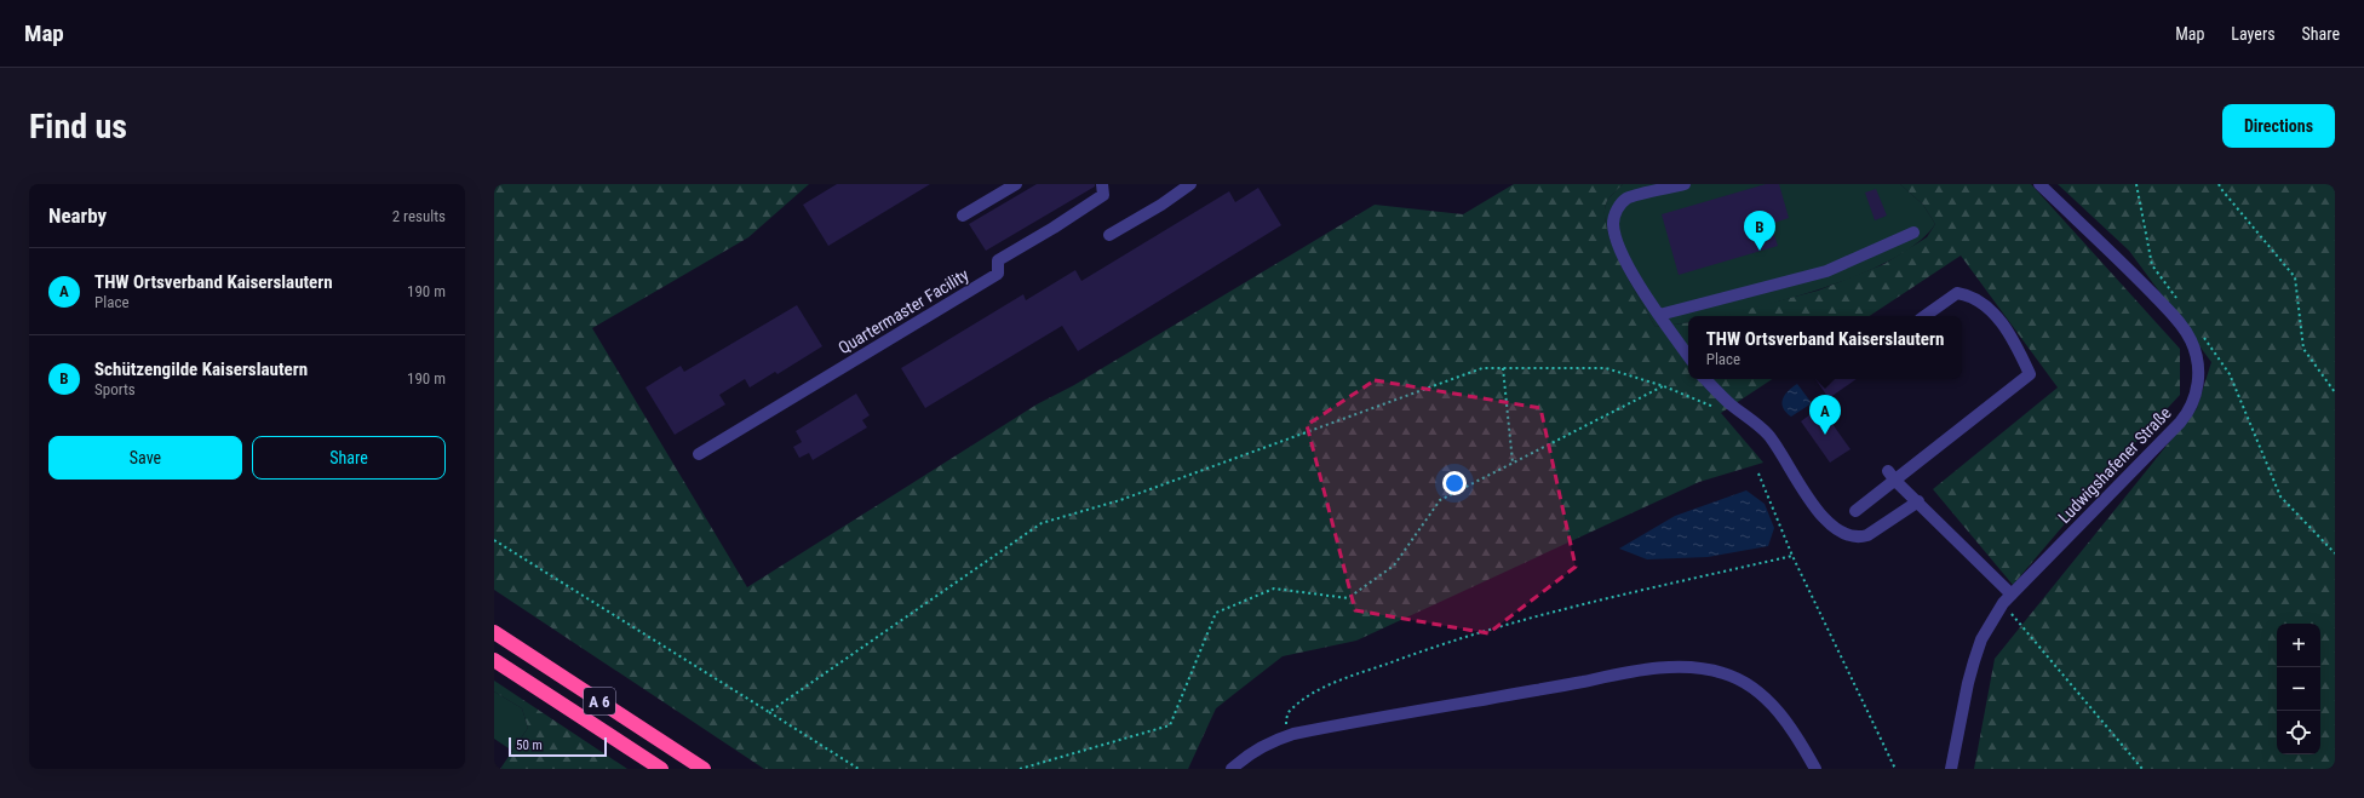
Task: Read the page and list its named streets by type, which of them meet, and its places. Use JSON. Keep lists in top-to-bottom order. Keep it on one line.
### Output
{"streets":{"highway":["A 6"],"street":["Quartermaster Facility","Ludwigshafener Straße"]},"scale_bar":"50 m","page":{"header":"Map","nav":["Map","Layers","Share"],"buttons":["Directions",["Save","Share"]],"title":"Find us","heading":["Nearby","2 results"],"pins":["B","A"],"list":[{"mark":"A","name":"THW Ortsverband Kaiserslautern","note":"Place","value":"190 m"},{"mark":"B","name":"Schützengilde Kaiserslautern","note":"Sports","value":"190 m"}],"popup":["THW Ortsverband Kaiserslautern","Place"],"map_buttons":["+","−"],"scale":"50 m"}}
